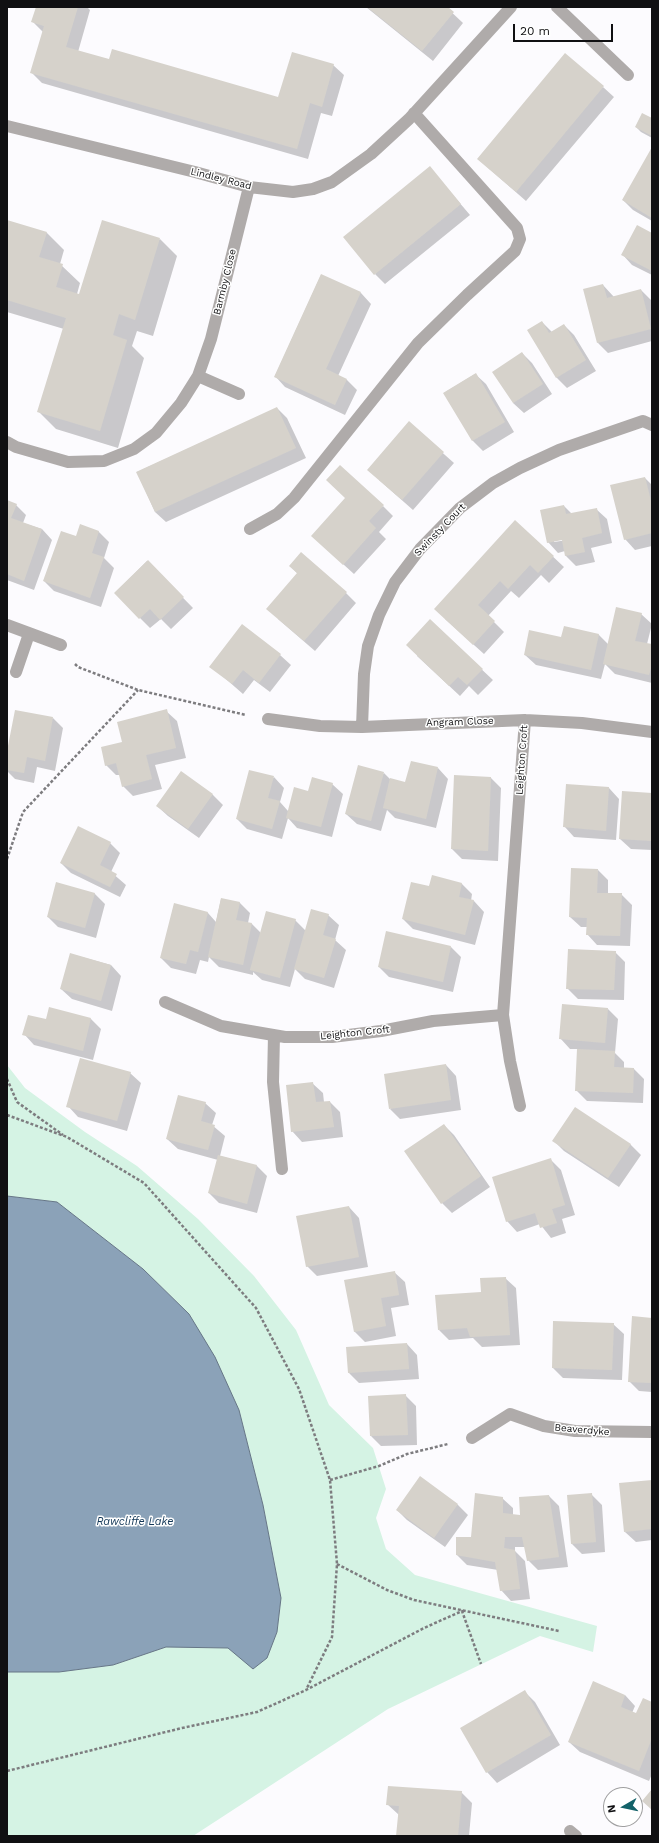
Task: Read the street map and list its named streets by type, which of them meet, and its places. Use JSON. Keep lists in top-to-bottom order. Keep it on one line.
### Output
{"streets":{"street":["Lindley Road","Barmby Close","Swinsty Court","Angram Close","Leighton Croft","Beaverdyke"]},"crossings":[["Lindley Road","Barmby Close"],["Swinsty Court","Angram Close"],["Angram Close","Leighton Croft"]],"water":["Rawcliffe Lake"],"scale_bar":"20 m","north":"left"}
